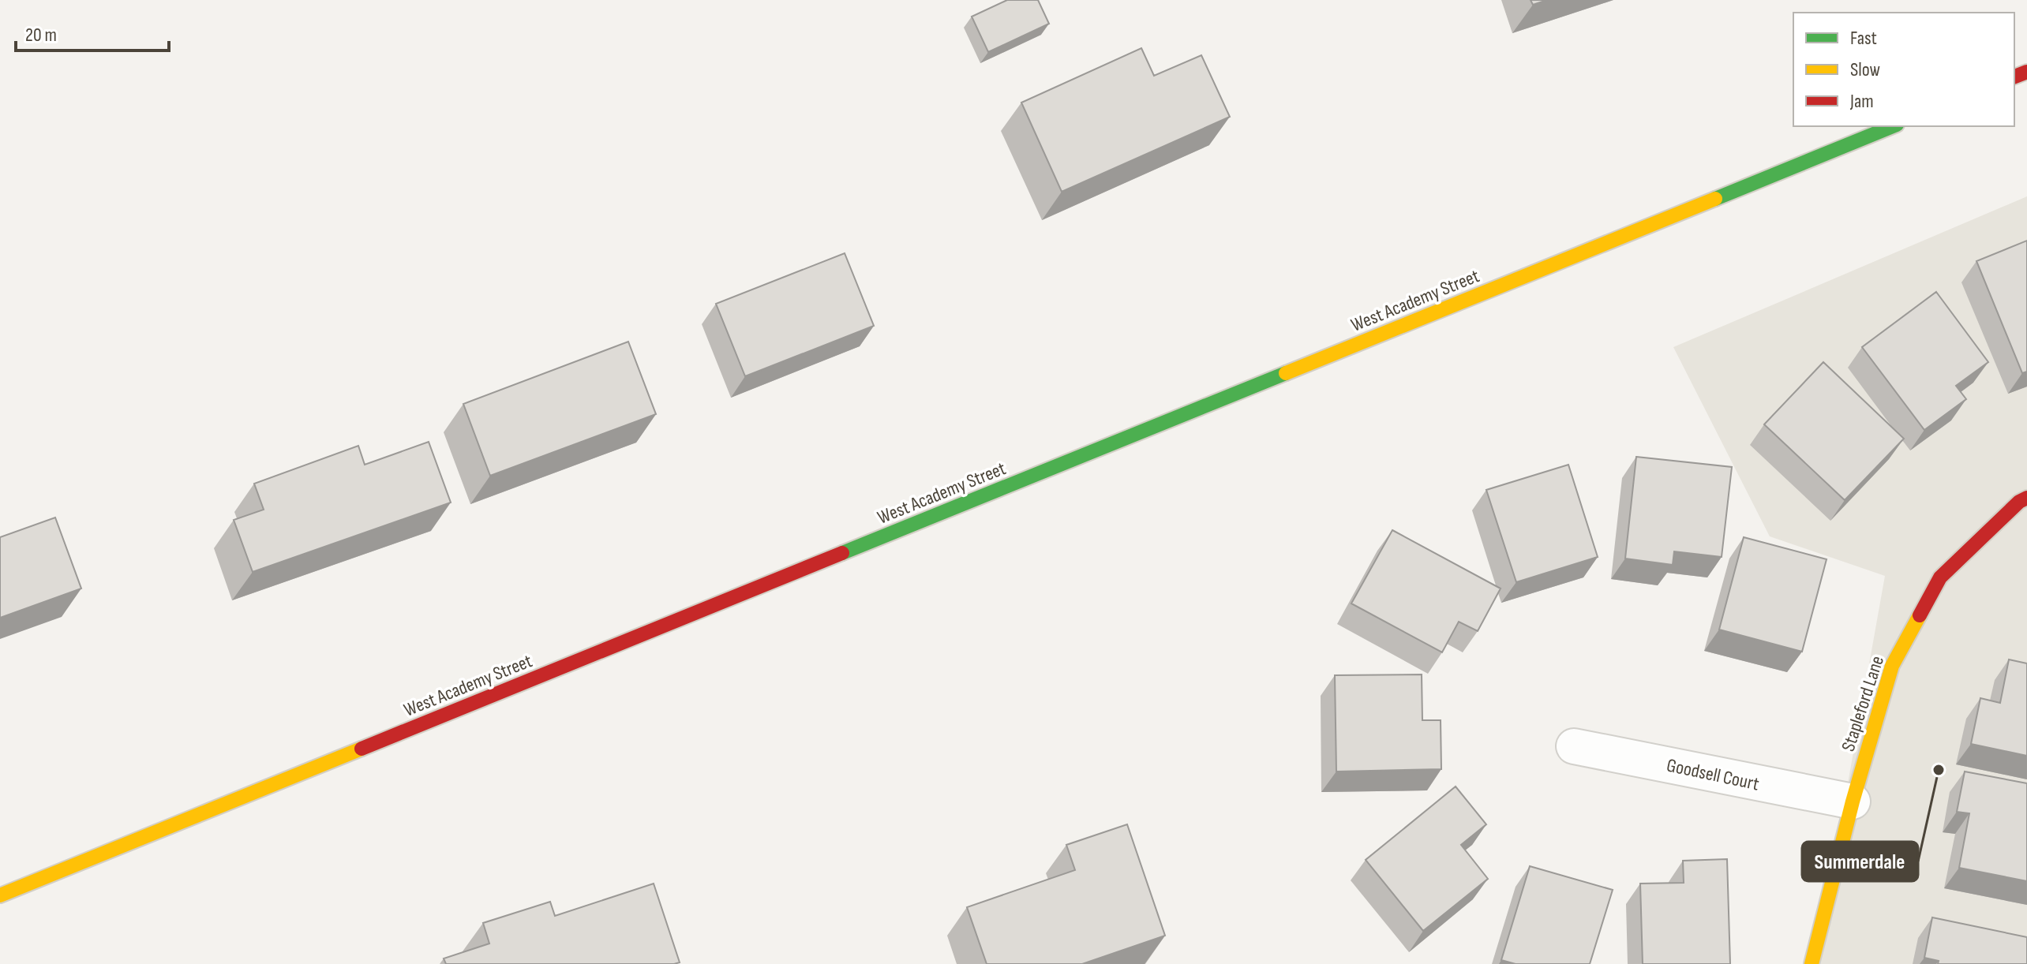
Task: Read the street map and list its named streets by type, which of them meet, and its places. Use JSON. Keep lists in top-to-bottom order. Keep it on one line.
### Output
{"streets":{"main road":["West Academy Street","Stapleford Lane"],"street":["Goodsell Court"]},"crossings":[["Stapleford Lane","Goodsell Court"]],"places":["Summerdale"],"legend":["Fast","Slow","Jam"],"scale_bar":"20 m"}
